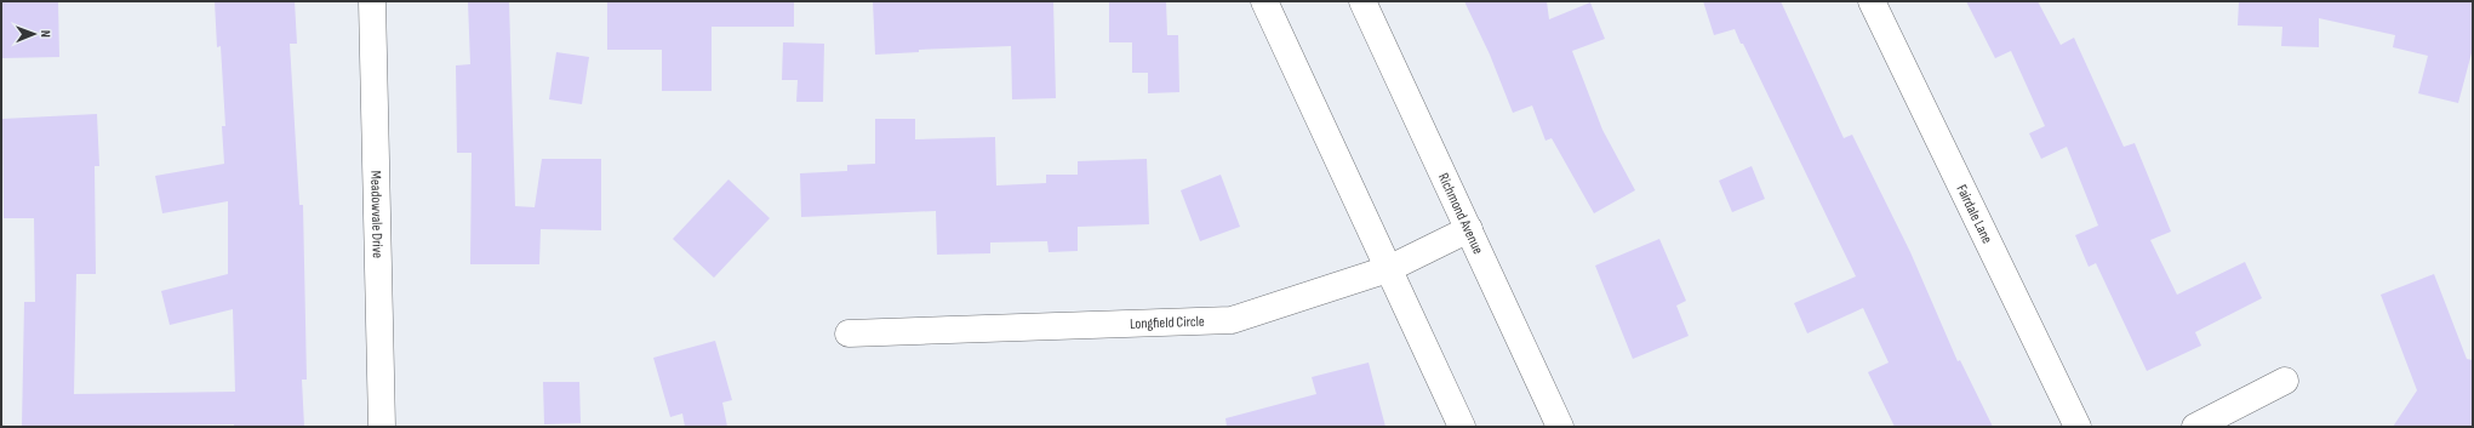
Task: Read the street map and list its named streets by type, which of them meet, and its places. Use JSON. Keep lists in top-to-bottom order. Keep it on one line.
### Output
{"streets":{"street":["Richmond Avenue","Fairdale Lane","Meadowvale Drive","Longfield Circle"]},"crossings":[["Richmond Avenue","Longfield Circle"]],"north":"right"}
